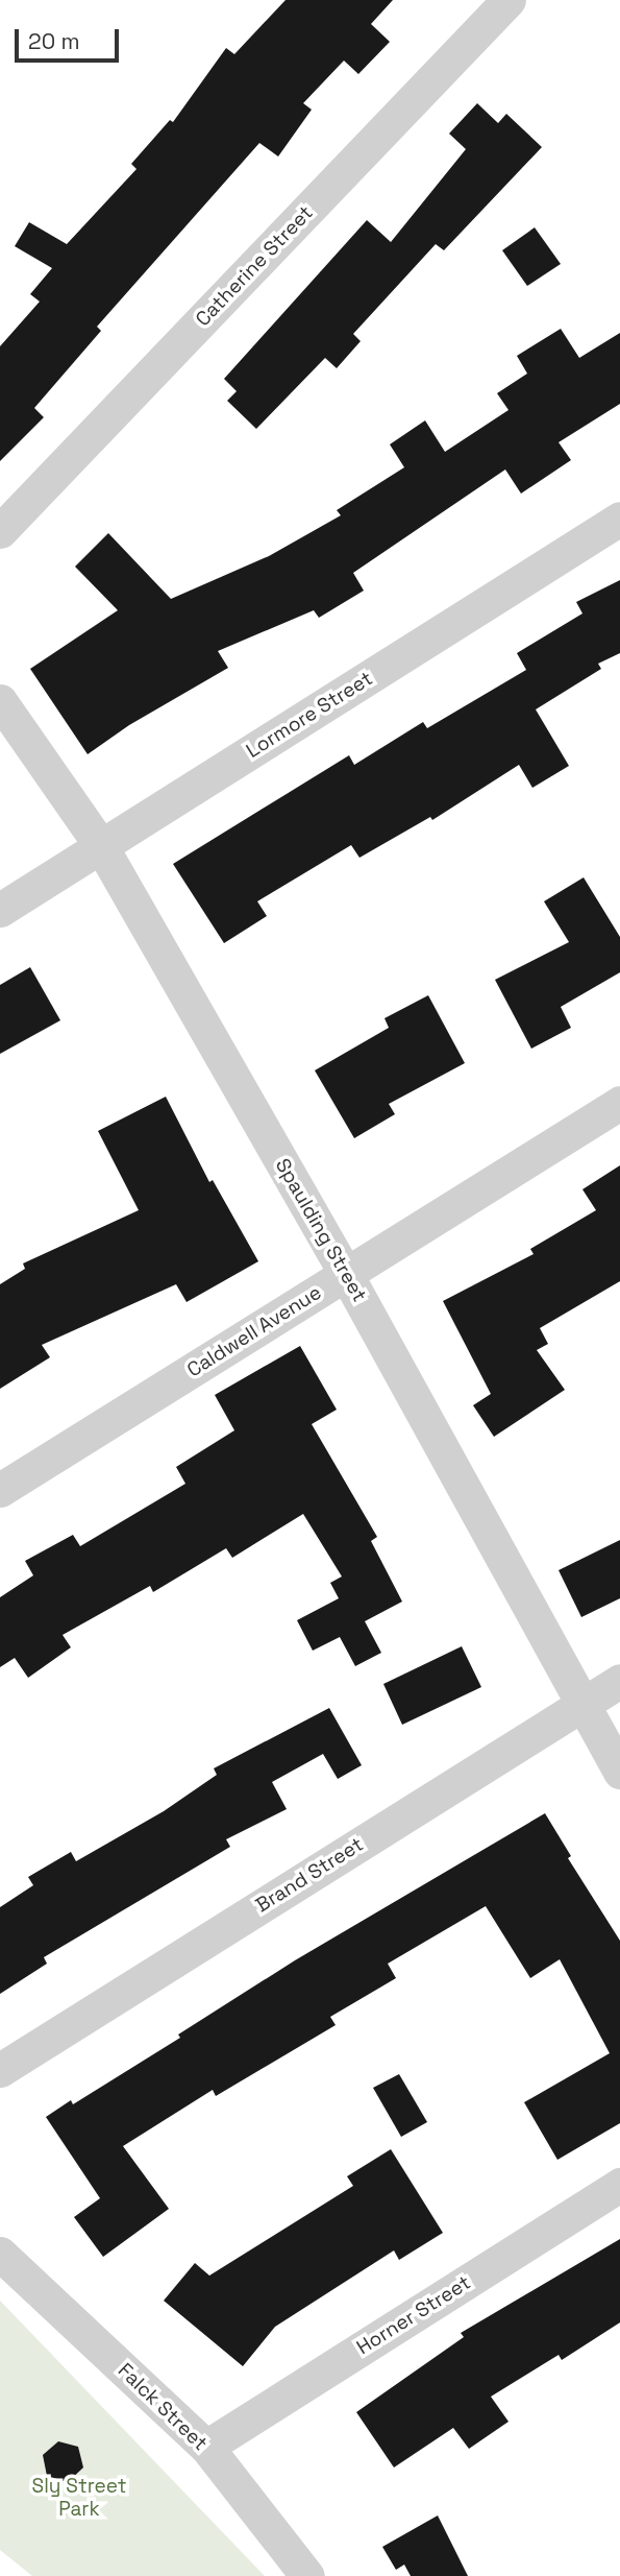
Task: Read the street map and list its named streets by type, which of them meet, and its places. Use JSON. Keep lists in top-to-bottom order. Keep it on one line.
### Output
{"streets":{"street":["Catherine Street","Lormore Street","Spaulding Street","Caldwell Avenue","Brand Street","Horner Street","Falck Street"]},"crossings":[["Lormore Street","Spaulding Street"],["Spaulding Street","Caldwell Avenue"],["Spaulding Street","Brand Street"],["Horner Street","Falck Street"]],"parks":["Sly Street Park"],"scale_bar":"20 m"}
